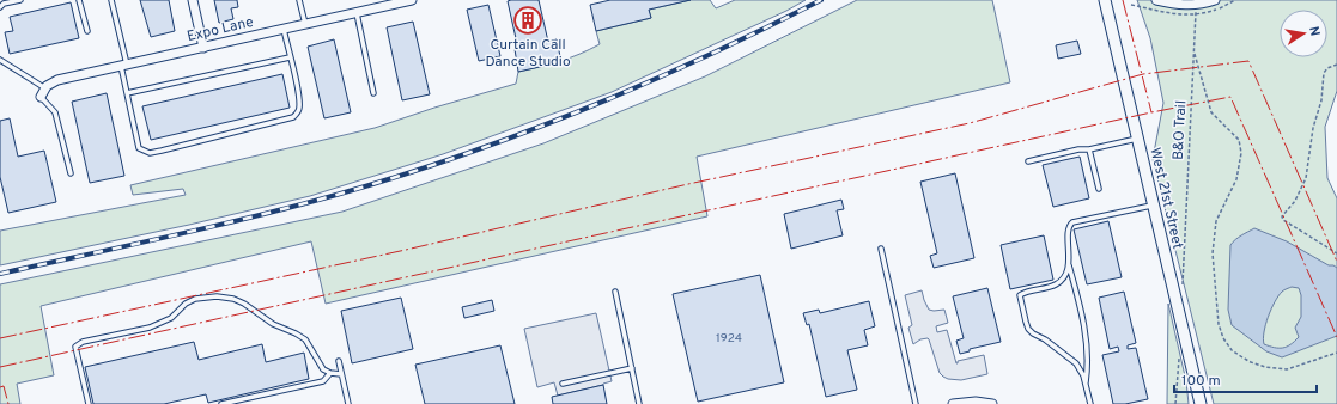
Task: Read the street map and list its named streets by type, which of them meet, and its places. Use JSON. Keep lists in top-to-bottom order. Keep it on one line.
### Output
{"streets":{"street":["Expo Lane","West 21st Street"],"path":["B&O Trail"]},"places":{"building":["Curtain Call Dance Studio"]},"house_numbers":["1924"],"scale_bar":"100 m","north":"right"}
